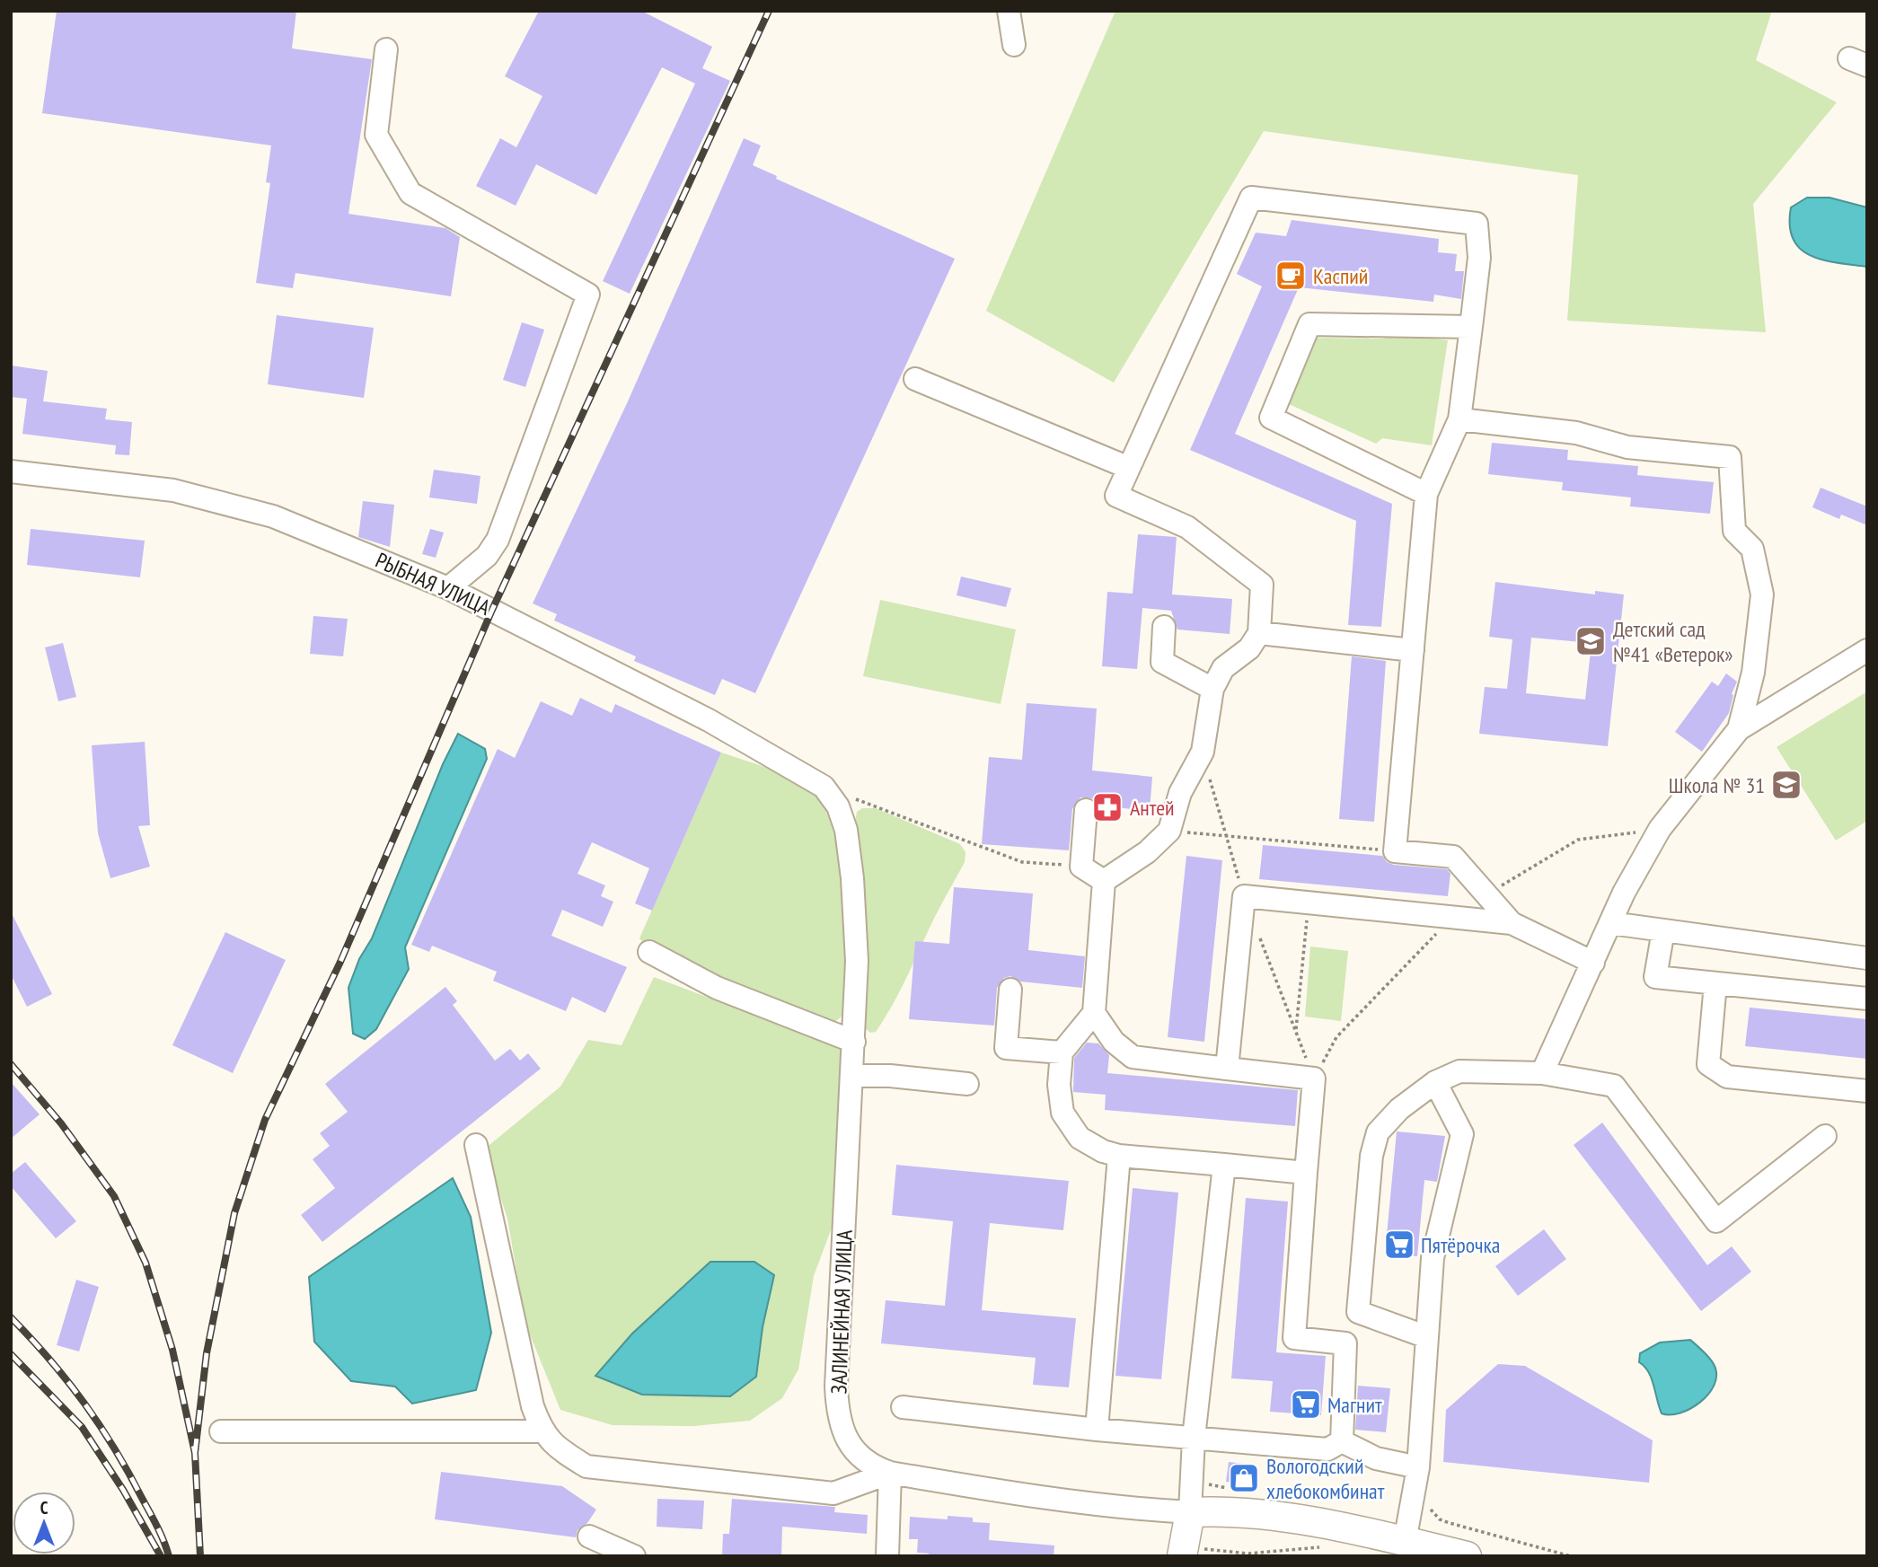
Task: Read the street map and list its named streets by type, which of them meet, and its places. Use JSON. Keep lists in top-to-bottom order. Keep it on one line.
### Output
{"streets":{"street":["РЫБНАЯ УЛИЦА","ЗАЛИНЕЙНАЯ УЛИЦА"]},"crossings":[["РЫБНАЯ УЛИЦА","ЗАЛИНЕЙНАЯ УЛИЦА"]],"places":{"cafe":["Каспий"],"school or university":["Детский сад №41 «Ветерок»","Школа № 31"],"pharmacy":["Антей"],"supermarket":["Пятёрочка","Магнит"],"shop":["Вологодский хлебокомбинат"]},"north":"top"}
